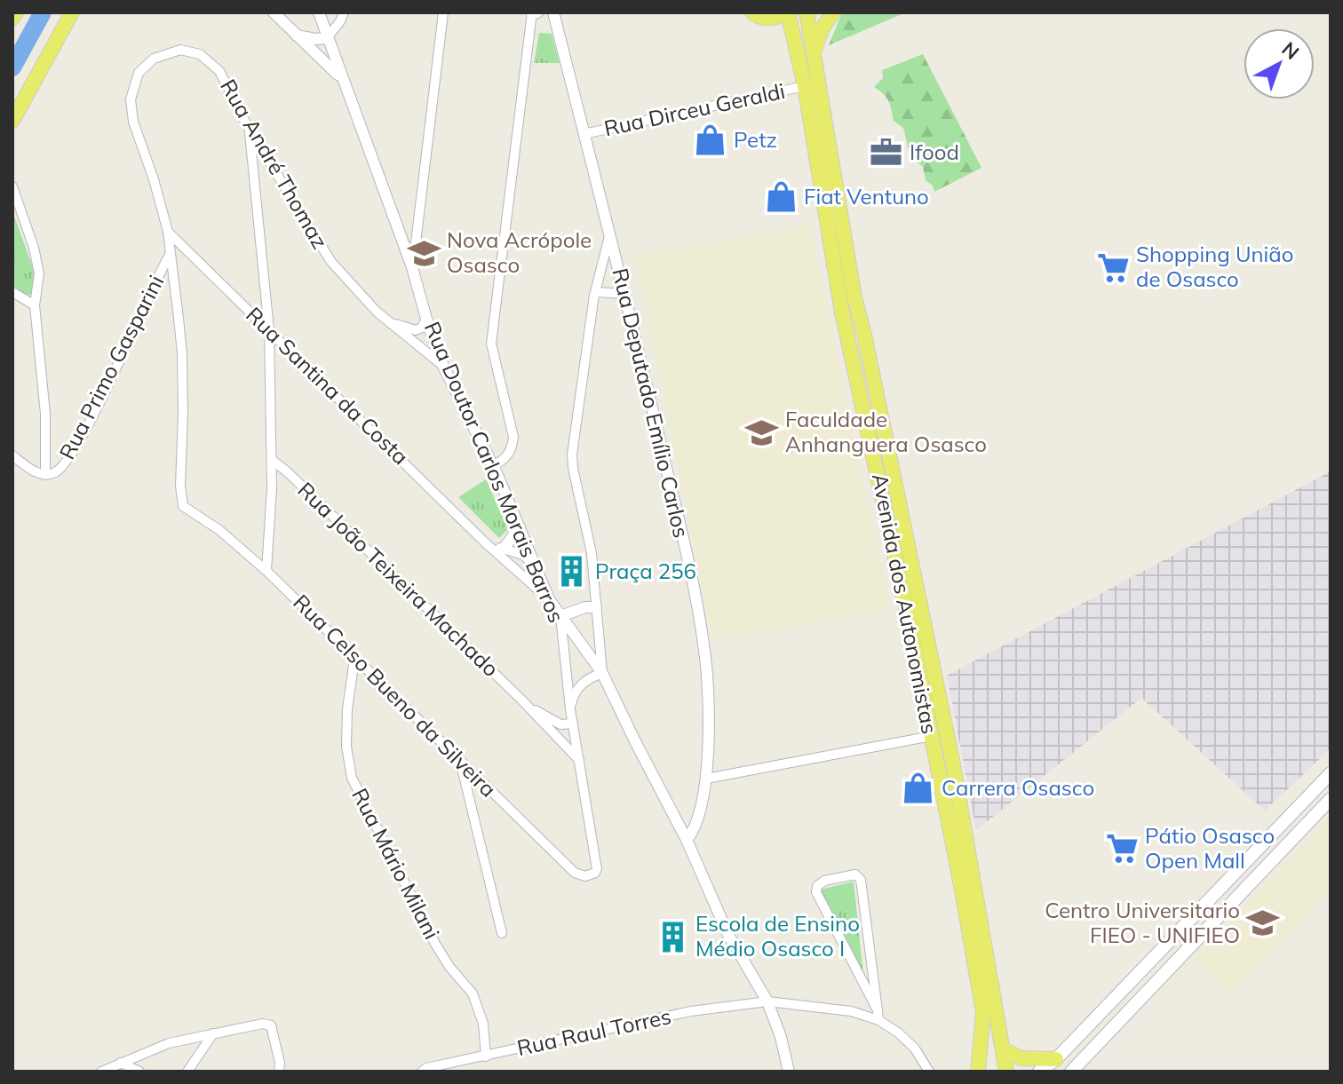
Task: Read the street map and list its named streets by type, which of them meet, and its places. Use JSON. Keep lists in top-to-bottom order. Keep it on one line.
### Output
{"streets":{"main road":["Avenida dos Autonomistas"],"street":["Rua Dirceu Geraldi","Rua André Thomaz","Rua Primo Gasparini","Rua Santina da Costa","Rua Deputado Emílio Carlos","Rua Doutor Carlos Morais Barros","Rua João Teixeira Machado","Rua Celso Bueno da Silveira","Rua Mário Milani","Rua Raul Torres"]},"crossings":[["Rua Dirceu Geraldi","Rua Deputado Emílio Carlos"],["Rua Dirceu Geraldi","Avenida dos Autonomistas"],["Rua André Thomaz","Rua Primo Gasparini"],["Rua André Thomaz","Rua Santina da Costa"],["Rua André Thomaz","Rua Doutor Carlos Morais Barros"],["Rua André Thomaz","Rua Celso Bueno da Silveira"],["Rua Santina da Costa","Rua Doutor Carlos Morais Barros"],["Rua Doutor Carlos Morais Barros","Rua João Teixeira Machado"],["Rua Doutor Carlos Morais Barros","Rua Celso Bueno da Silveira"],["Rua Celso Bueno da Silveira","Rua Mário Milani"],["Rua Mário Milani","Rua Raul Torres"]],"places":{"shop":["Petz","Fiat Ventuno","Carrera Osasco"],"office":["Ifood"],"school or university":["Nova Acrópole Osasco","Faculdade Anhanguera Osasco","Centro Universitario FIEO - UNIFIEO"],"supermarket":["Shopping União de Osasco","Pátio Osasco Open Mall"],"building":["Praça 256","Escola de Ensino Médio Osasco I"]},"north":"top right"}
